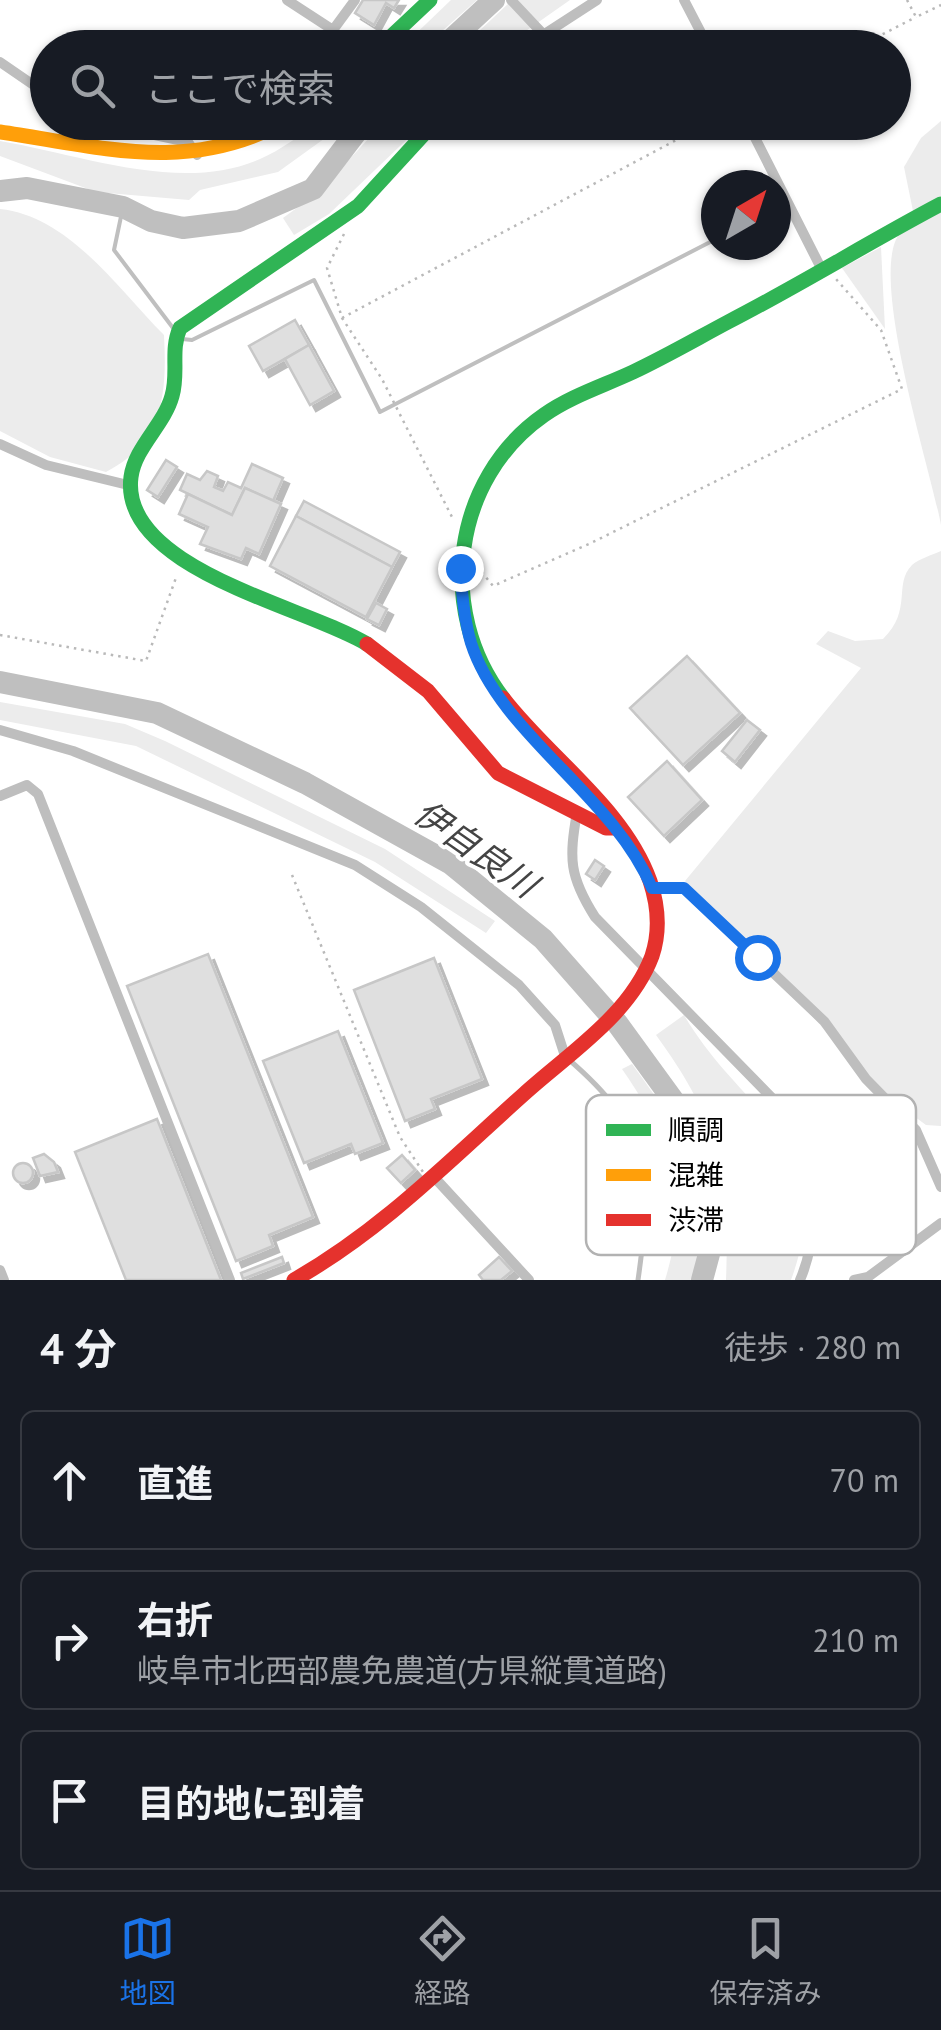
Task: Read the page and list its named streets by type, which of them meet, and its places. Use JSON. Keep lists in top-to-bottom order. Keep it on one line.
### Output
{"water":["伊自良川"],"legend":["順調","混雑","渋滞"],"north":"top right","page":{"search":"ここで検索","heading":["4 分","徒歩 · 280 m"],"list":[["直進","70 m"],["右折","岐阜市北西部農免農道(方県縦貫道路)","210 m"],"目的地に到着"],"nav":["地図","経路","保存済み"]}}
